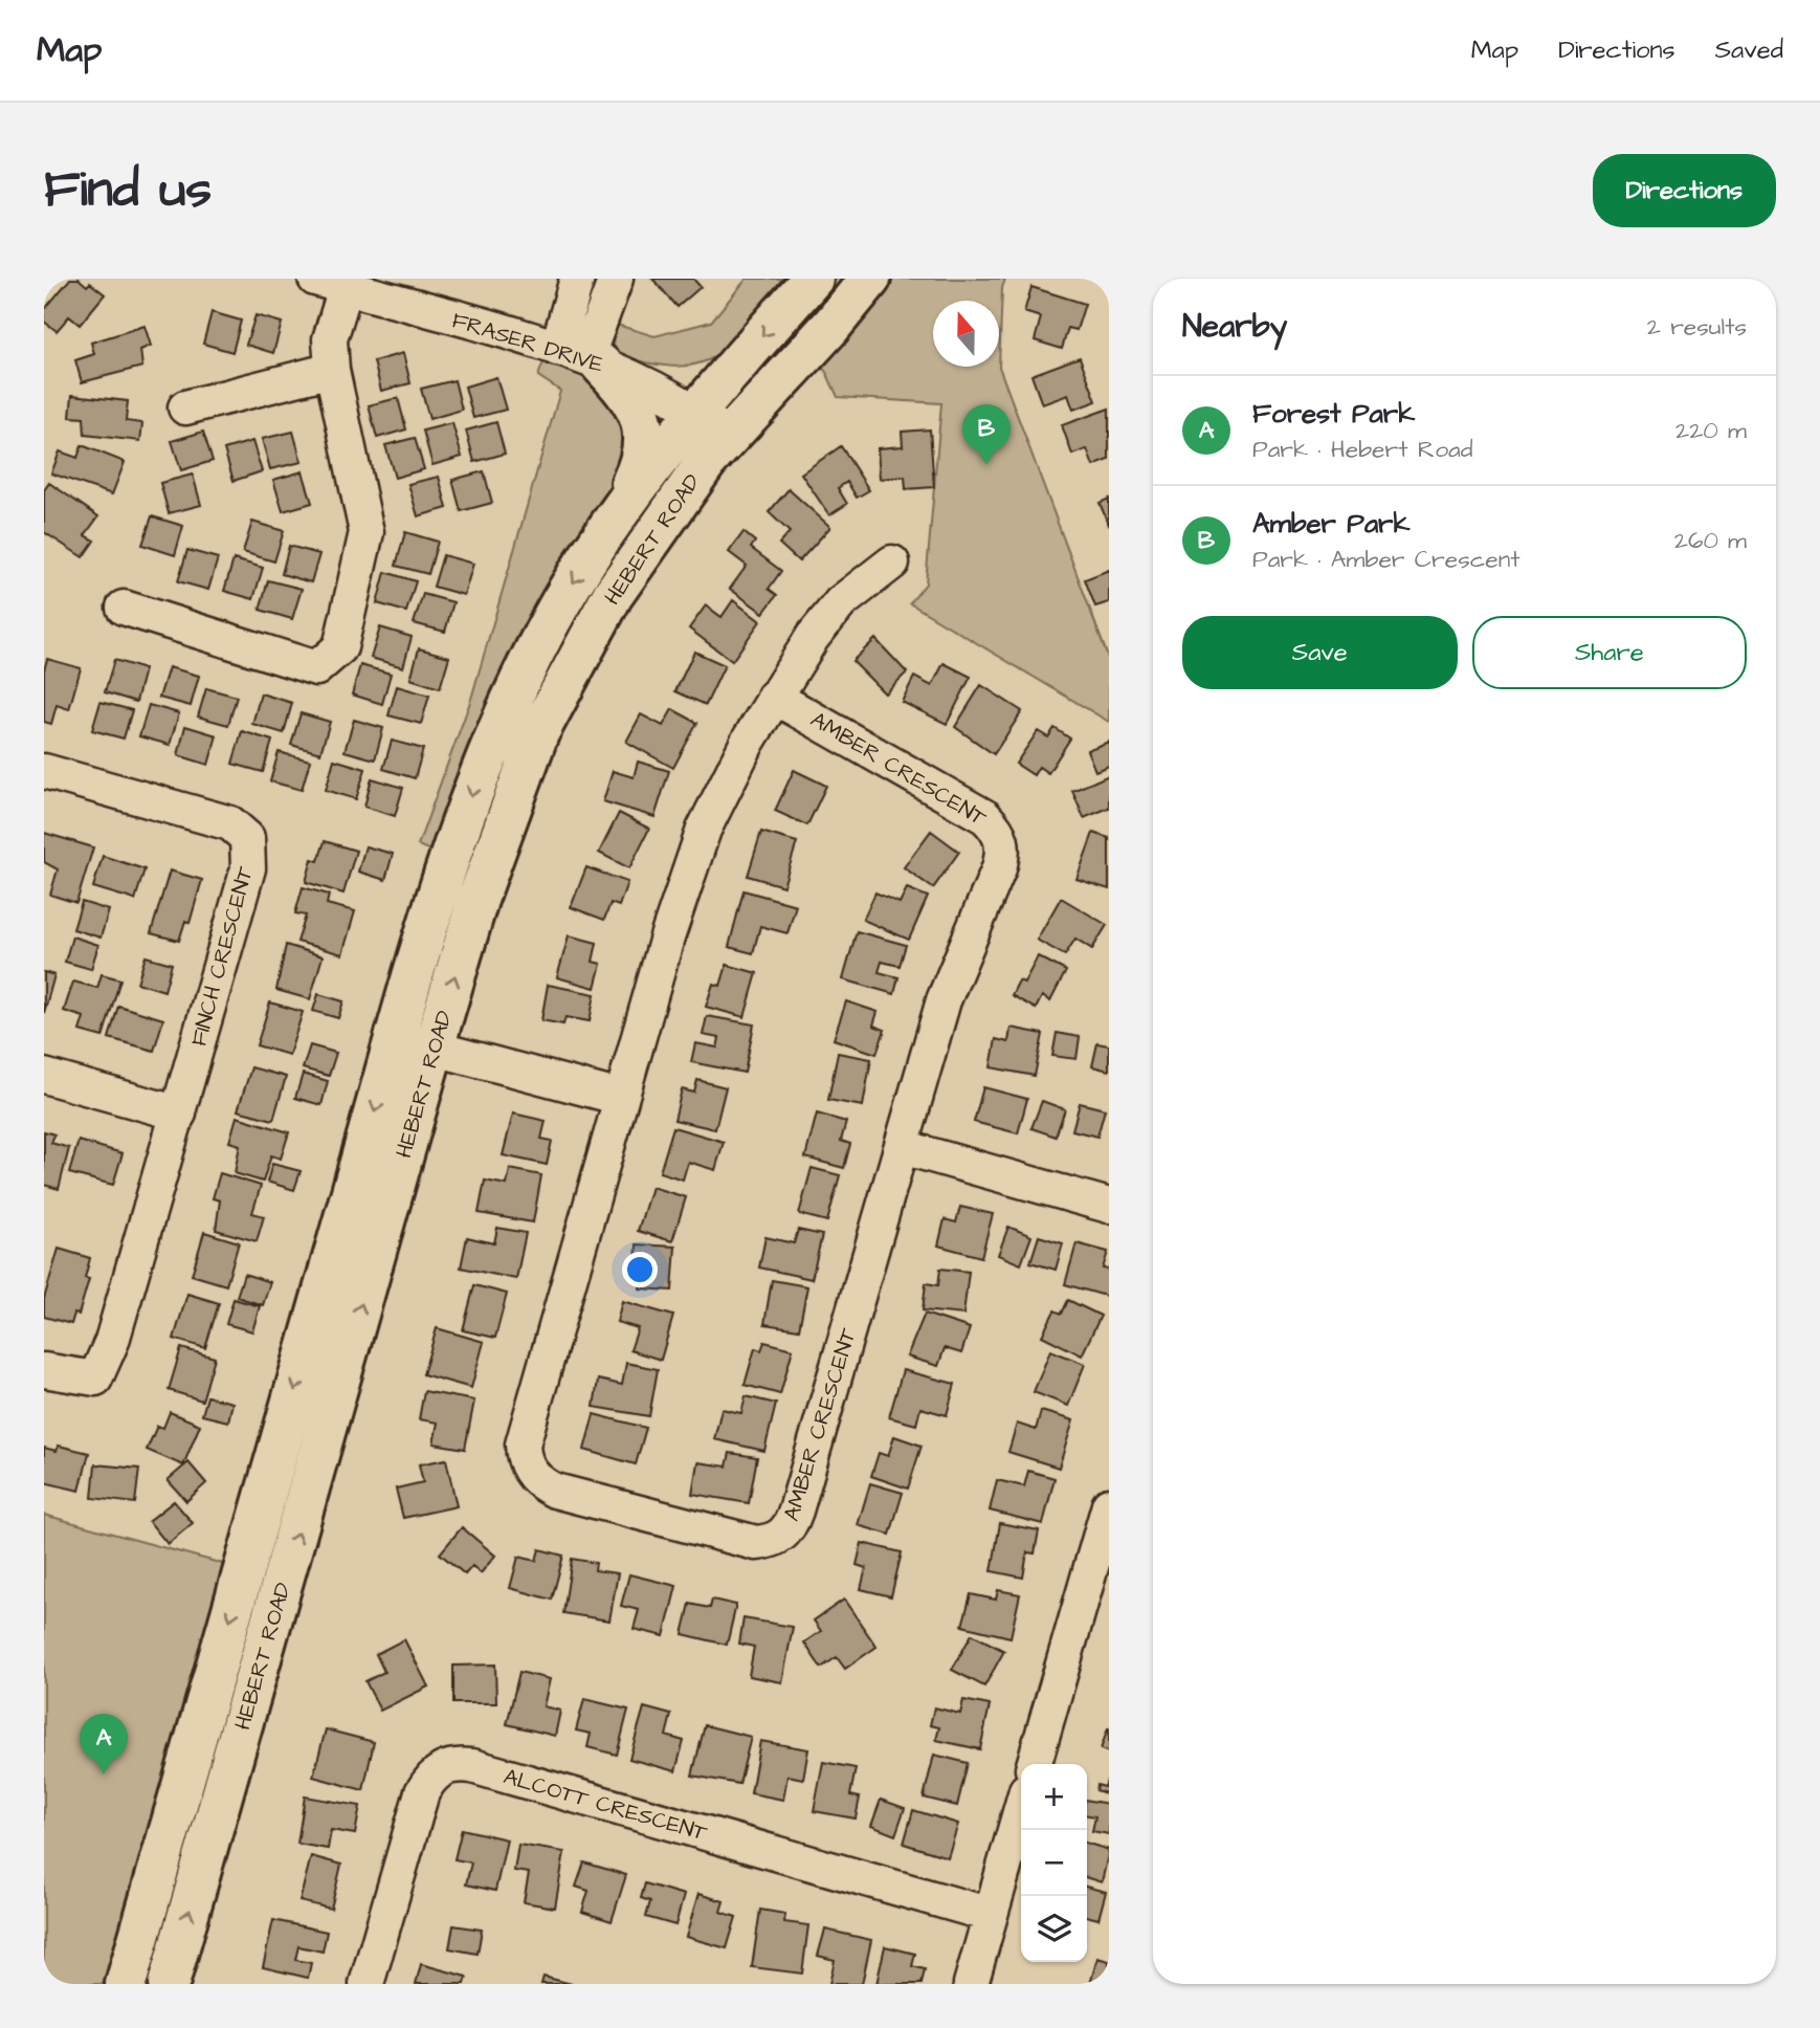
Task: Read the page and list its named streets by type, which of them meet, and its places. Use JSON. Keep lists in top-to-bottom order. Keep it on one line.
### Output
{"streets":{"main road":["HEBERT ROAD"],"street":["FRASER DRIVE","AMBER CRESCENT","FINCH CRESCENT","ALCOTT CRESCENT"]},"crossings":[["FRASER DRIVE","HEBERT ROAD"]],"north":"top","page":{"header":"Map","nav":["Map","Directions","Saved"],"buttons":["Directions",["Save","Share"]],"title":"Find us","heading":["Nearby","2 results"],"list":[{"mark":"A","name":"Forest Park","note":"Park · Hebert Road","value":"220 m"},{"mark":"B","name":"Amber Park","note":"Park · Amber Crescent","value":"260 m"}],"pins":["B","A"],"map_buttons":["+","−"]}}
